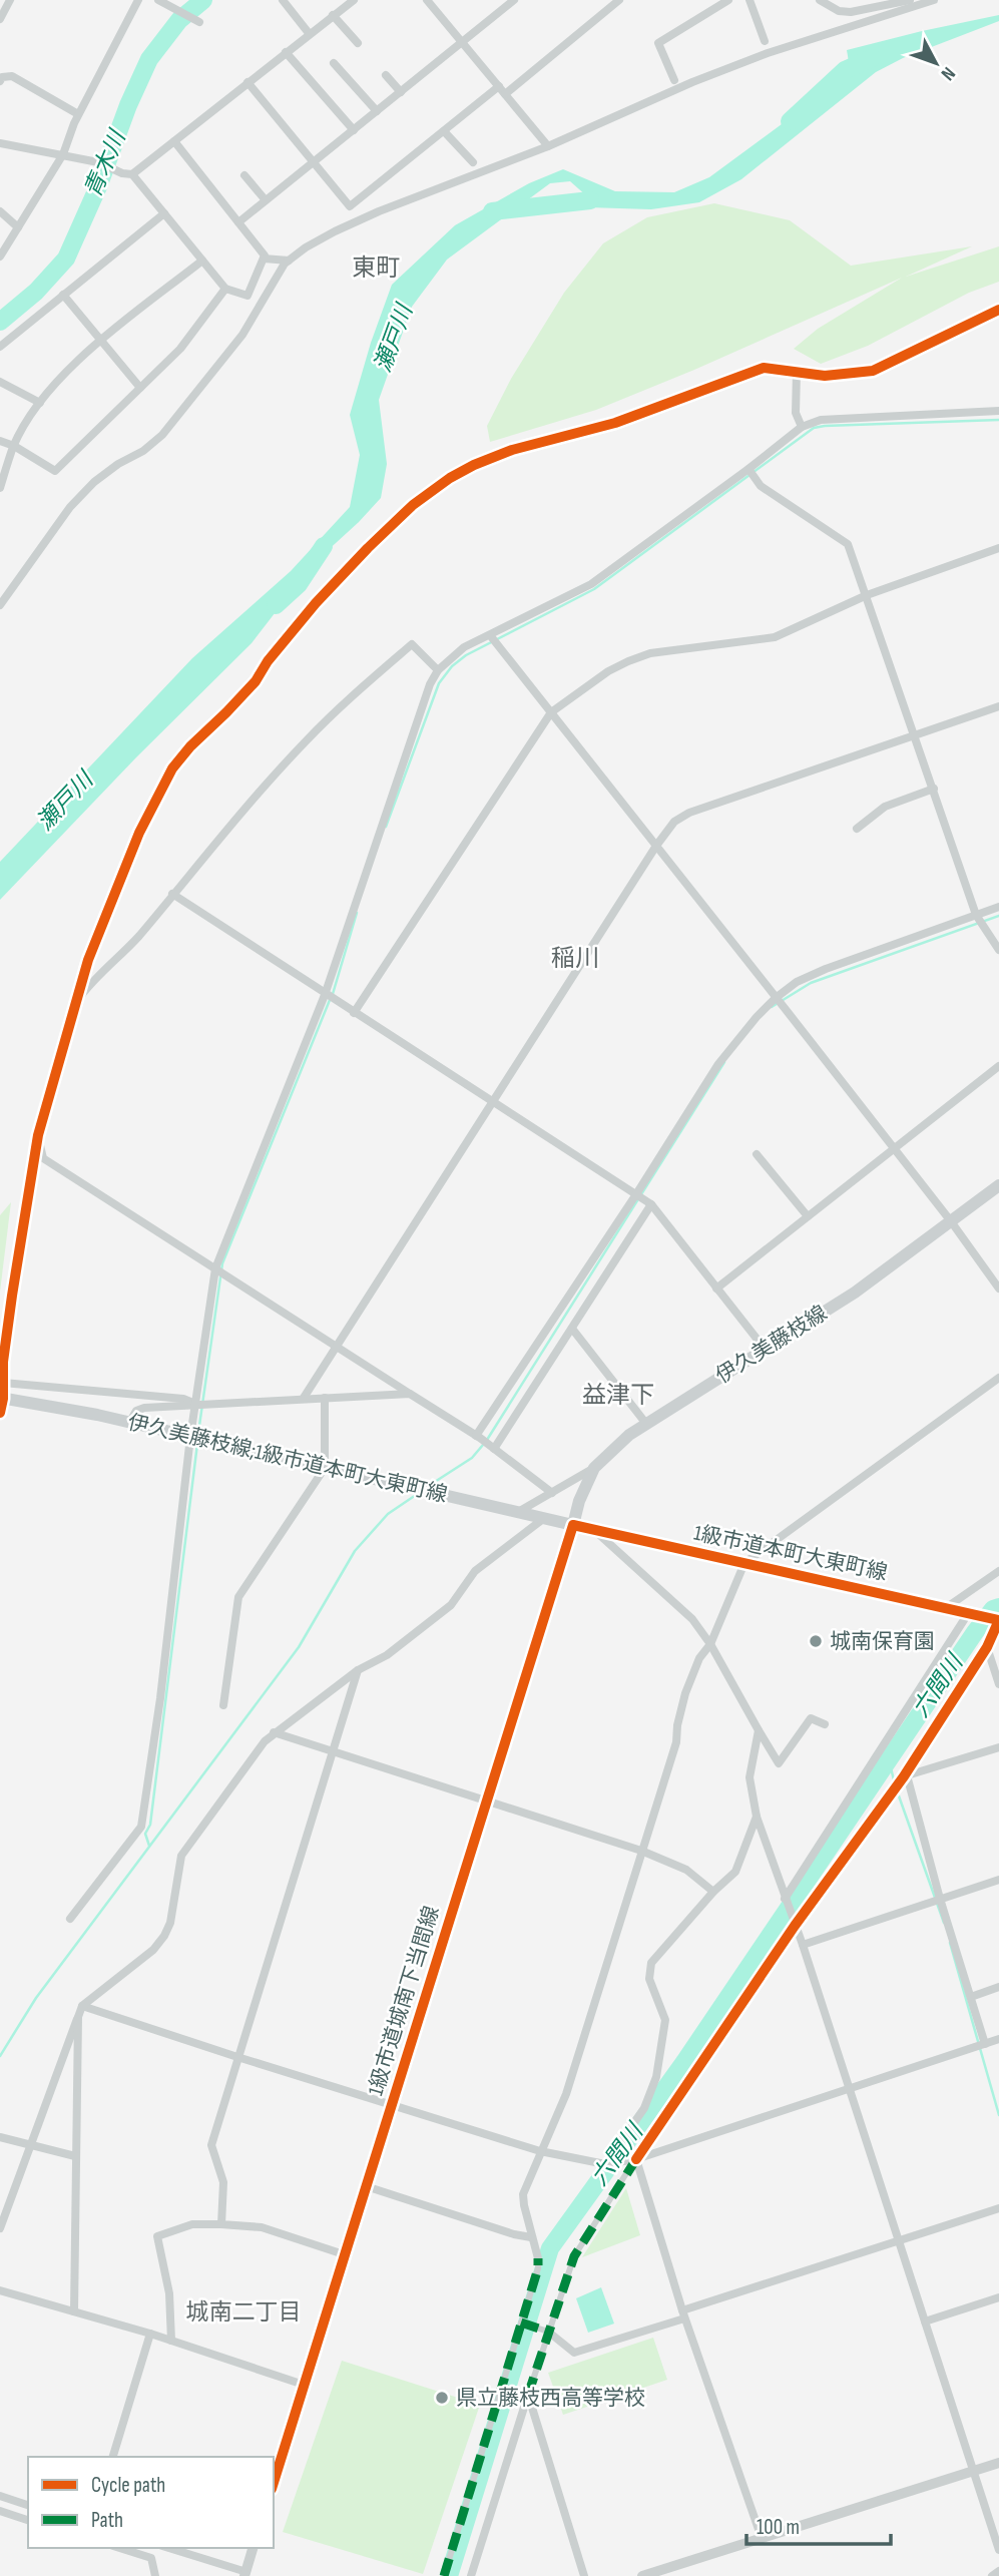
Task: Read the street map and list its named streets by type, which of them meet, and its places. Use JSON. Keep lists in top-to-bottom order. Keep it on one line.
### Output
{"streets":{"main road":["伊久美藤枝線","伊久美藤枝線;1級市道本町大東町線"],"street":["1級市道本町大東町線","1級市道城南下当間線"]},"crossings":[["伊久美藤枝線","伊久美藤枝線;1級市道本町大東町線"],["伊久美藤枝線","1級市道本町大東町線"],["伊久美藤枝線","1級市道城南下当間線"],["伊久美藤枝線;1級市道本町大東町線","1級市道本町大東町線"],["伊久美藤枝線;1級市道本町大東町線","1級市道城南下当間線"],["1級市道本町大東町線","1級市道城南下当間線"]],"districts":["東町","稲川","益津下","城南二丁目"],"water":["青木川","瀬戸川","六間川"],"places":["城南保育園","県立藤枝西高等学校"],"legend":["Cycle path","Path"],"scale_bar":"100 m","north":"bottom right"}
